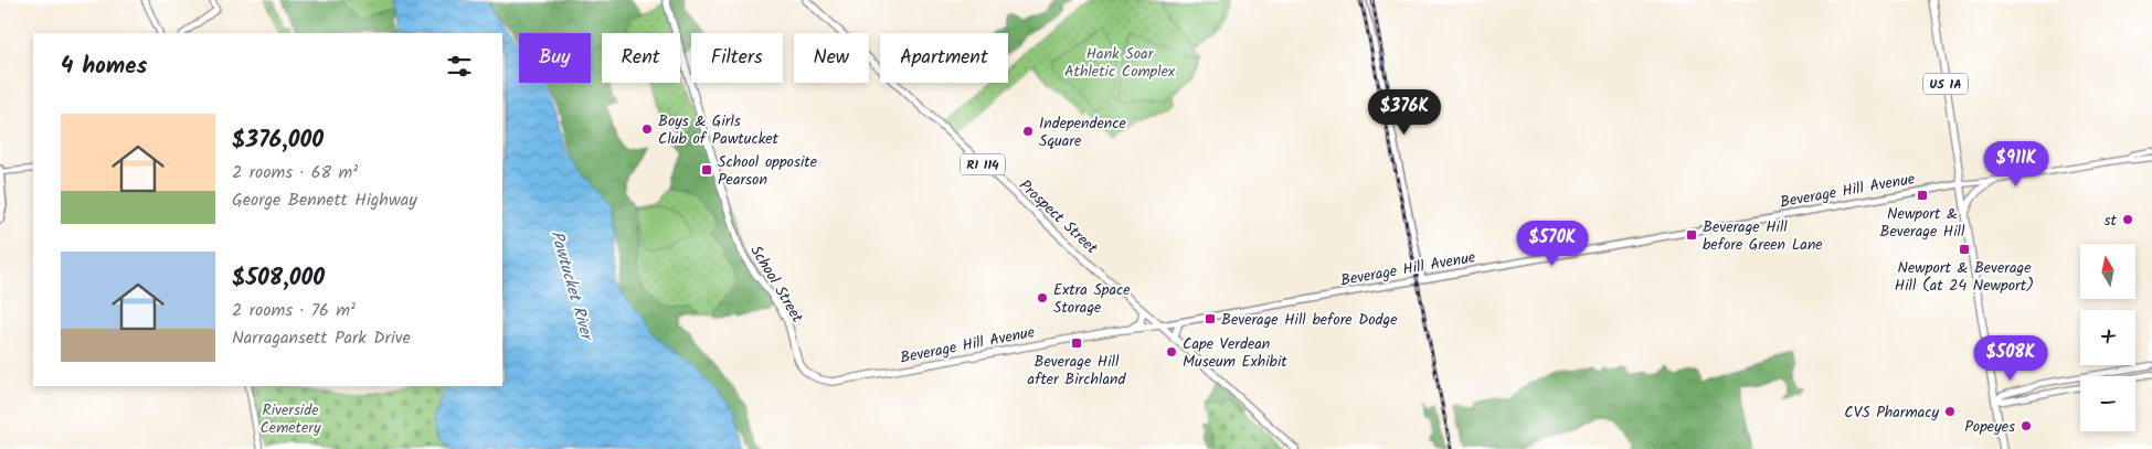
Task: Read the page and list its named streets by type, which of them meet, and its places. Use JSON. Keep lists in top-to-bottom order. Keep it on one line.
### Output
{"streets":{"main road":["US 1A","RI 114","Beverage Hill Avenue","Prospect Street","School Street"]},"crossings":[["US 1A","Beverage Hill Avenue"],["Beverage Hill Avenue","Prospect Street"],["Beverage Hill Avenue","School Street"]],"water":["Pawtucket River"],"parks":["Hank Soar Athletic Complex","Riverside Cemetery"],"places":{"other":["Boys & Girls Club of Pawtucket","Independence Square","st","Extra Space Storage","Cape Verdean Museum Exhibit","CVS Pharmacy","Popeyes"],"transit":["School opposite Pearson","Newport & Beverage Hill","Beverage Hill before Green Lane","Newport & Beverage Hill (at 24 Newport)","Beverage Hill before Dodge","Beverage Hill after Birchland"]},"north":"top","page":{"chip":["Buy","Rent","Filters","New","Apartment"],"heading":"4 homes","price":["$376K","$911K","$570K","$508K"],"list":[{"name":"$376,000","note":"2 rooms · 68 m² · George Bennett Highway"},{"name":"$508,000","note":"2 rooms · 76 m² · Narragansett Park Drive"}],"map_buttons":["+","−"]}}
